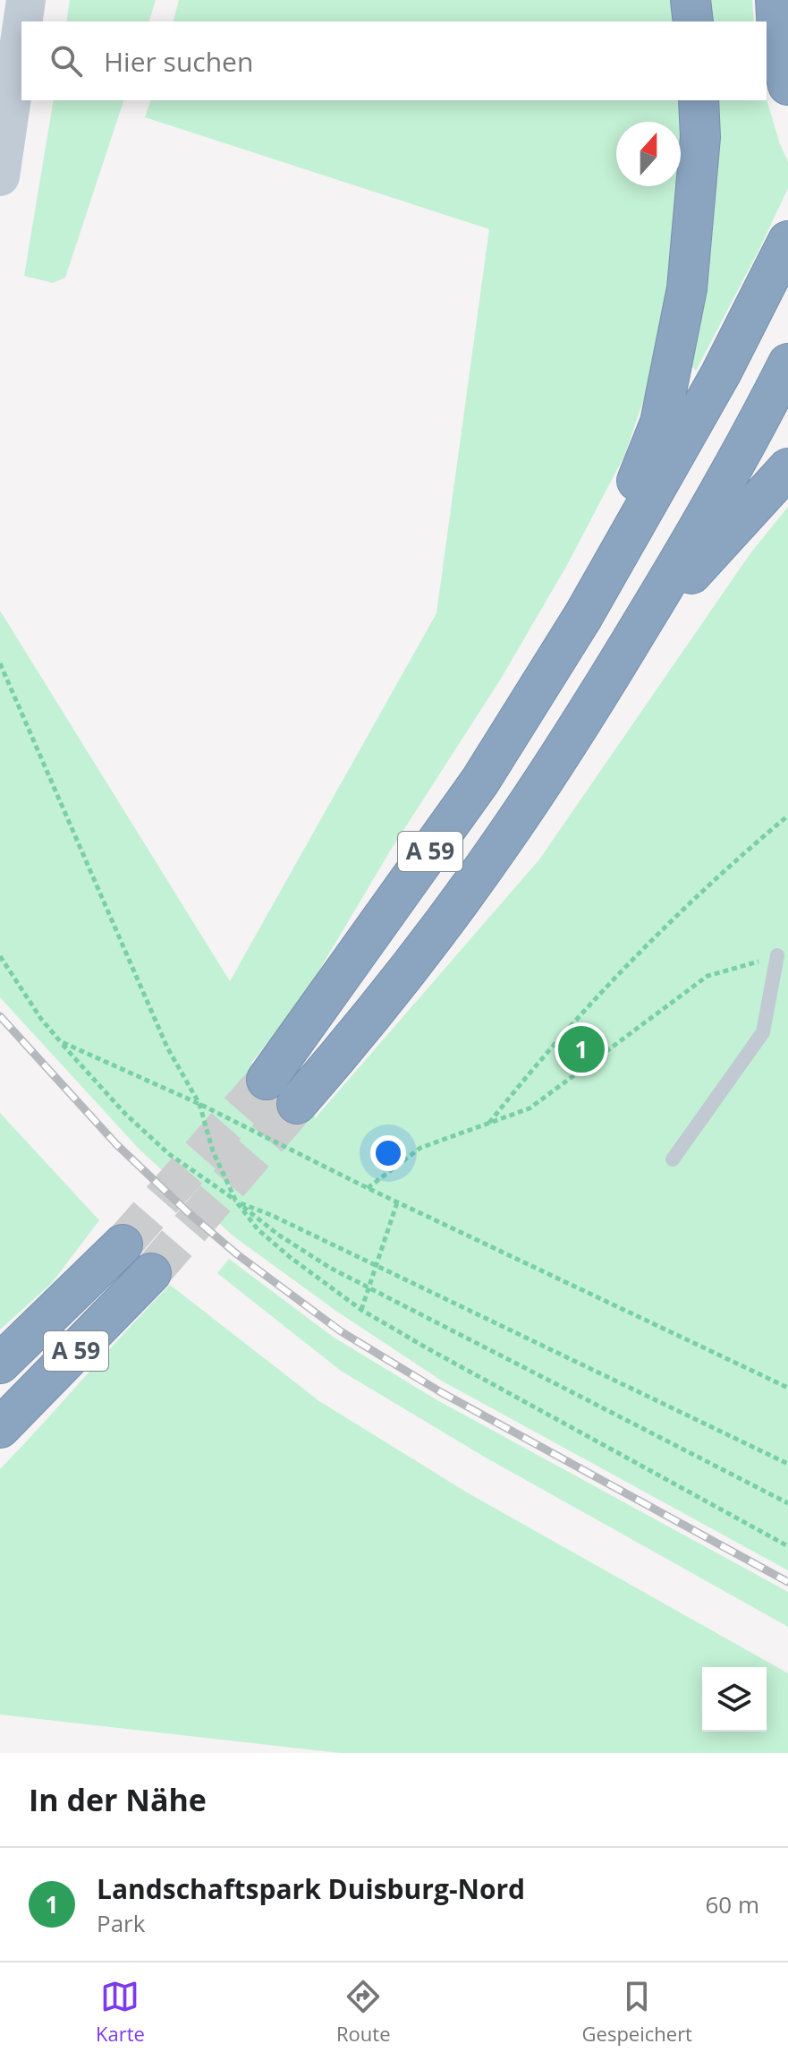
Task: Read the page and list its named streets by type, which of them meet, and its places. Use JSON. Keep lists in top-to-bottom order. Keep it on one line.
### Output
{"streets":{"highway":["A 59"]},"north":"top","page":{"search":"Hier suchen","pins":"1","heading":"In der Nähe","list":[{"mark":"1","name":"Landschaftspark Duisburg-Nord","note":"Park","value":"60 m"}],"nav":["Karte","Route","Gespeichert"]}}
